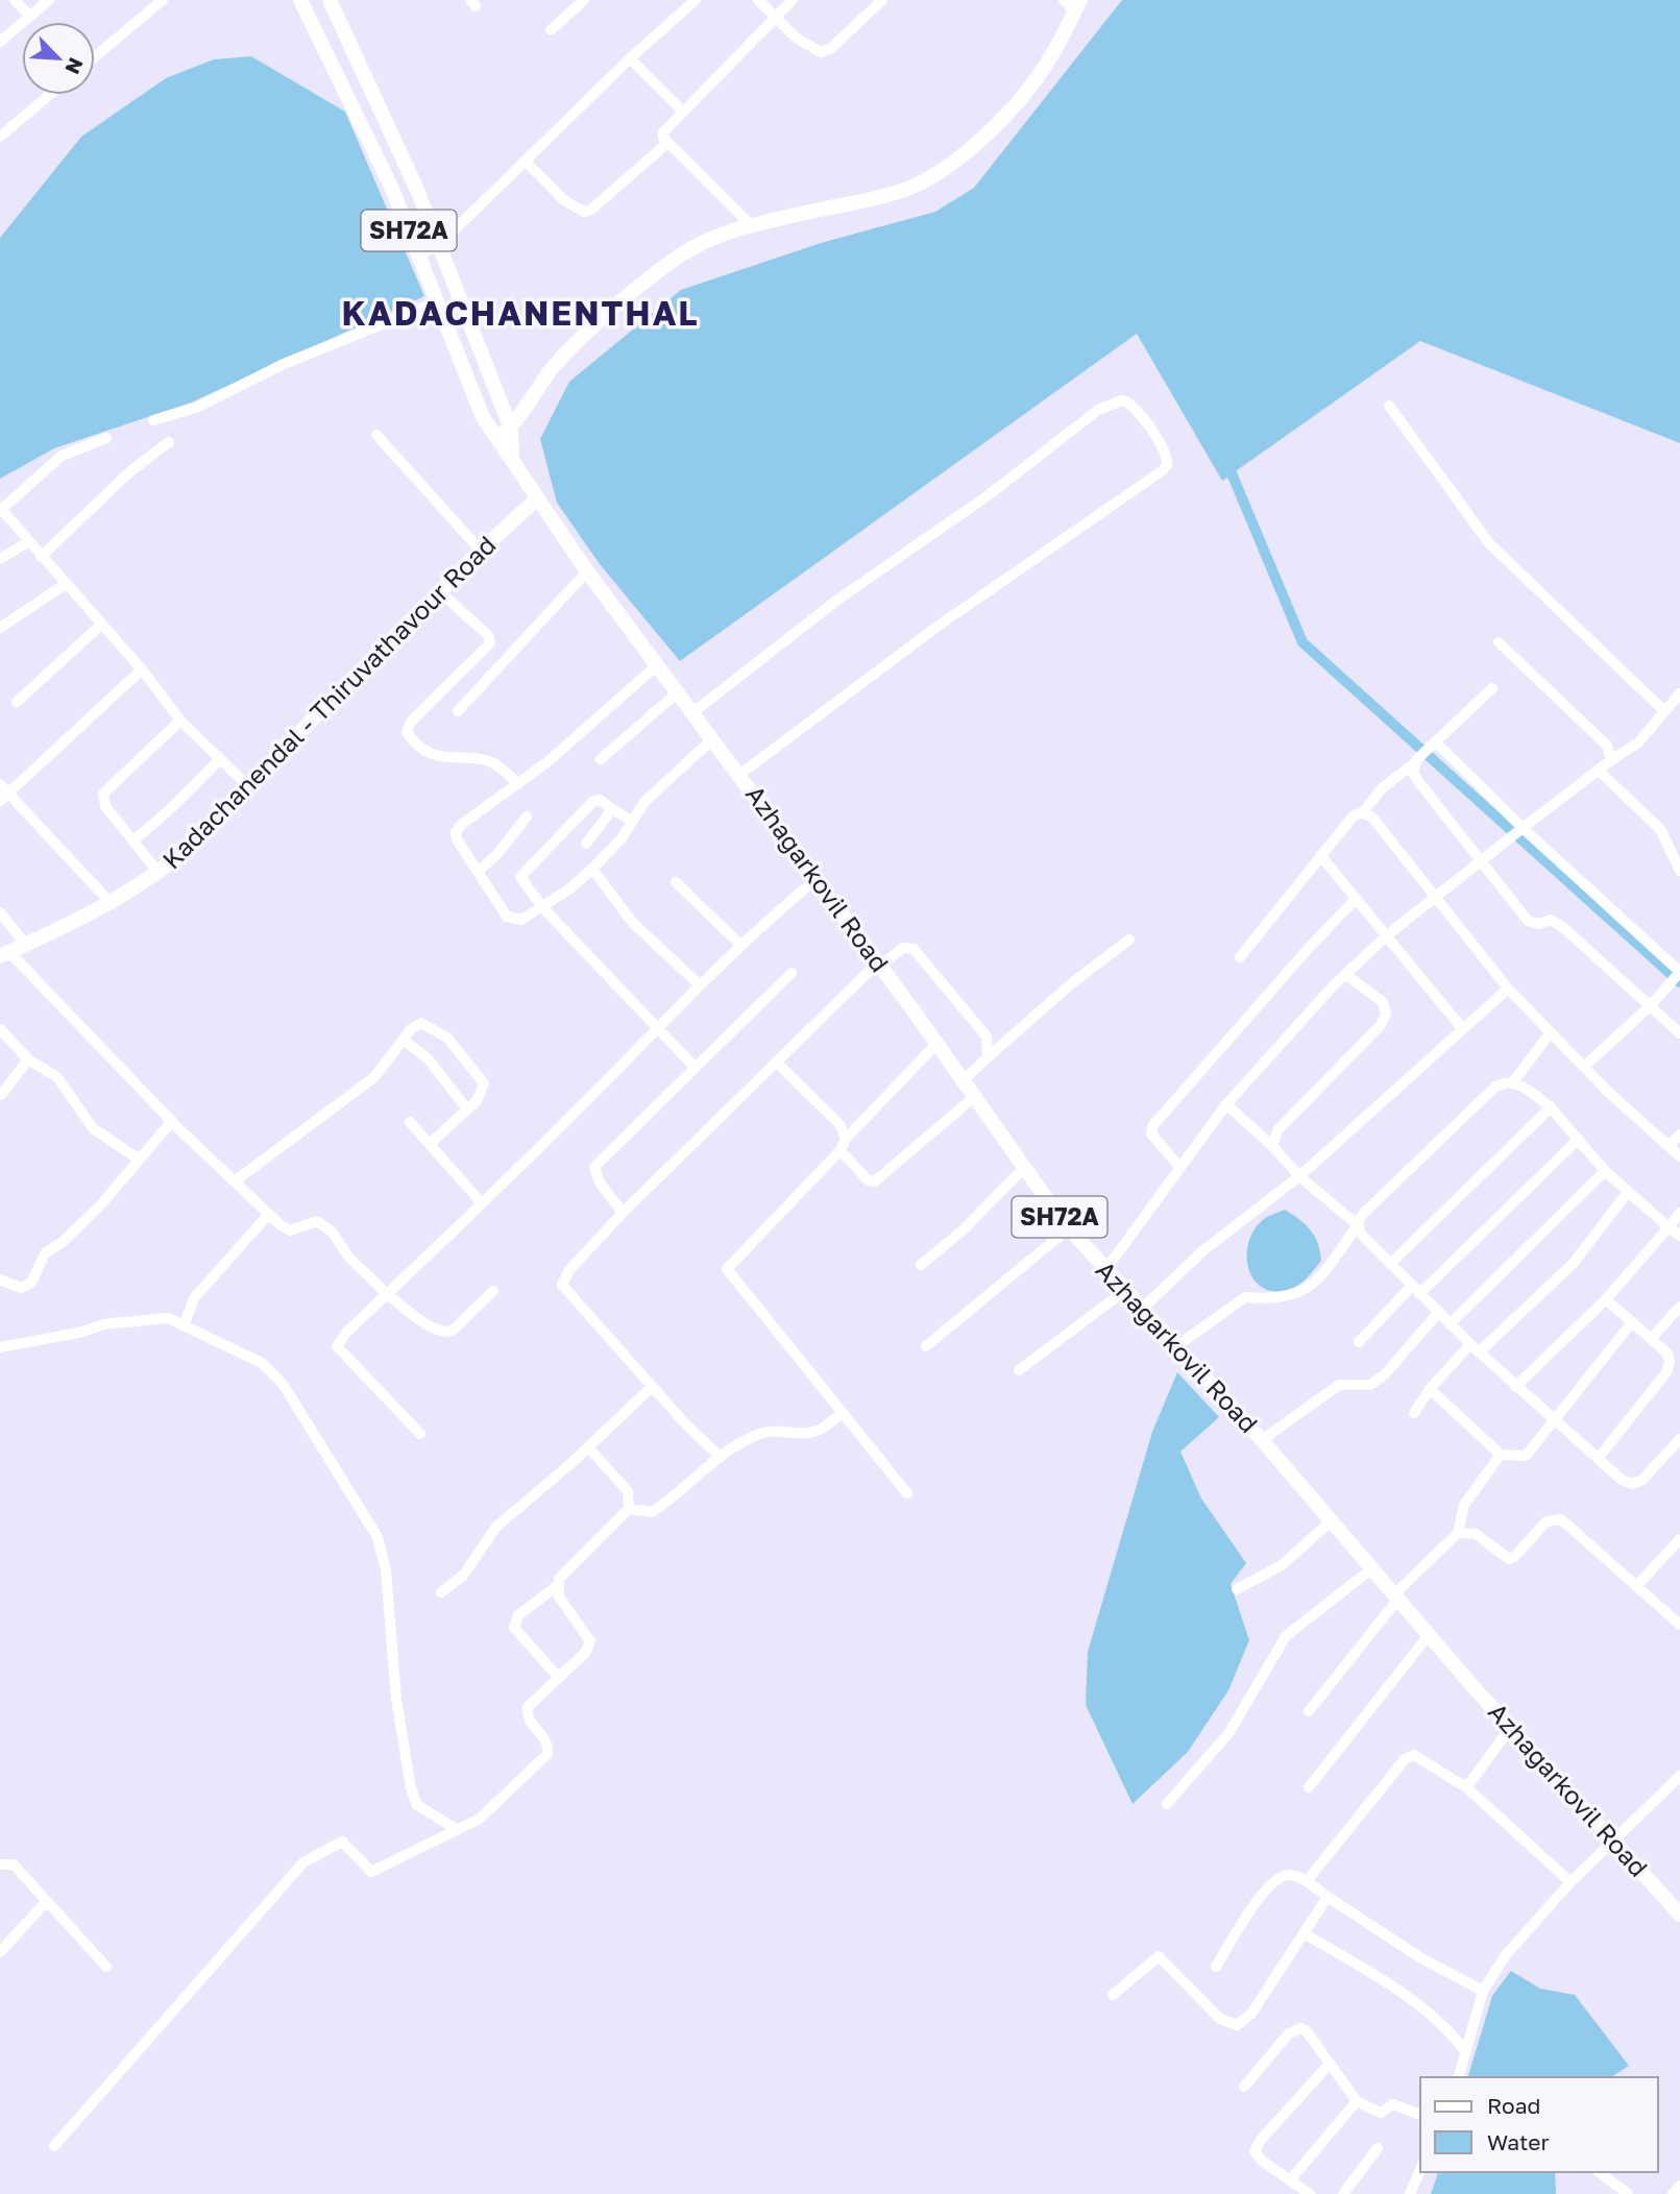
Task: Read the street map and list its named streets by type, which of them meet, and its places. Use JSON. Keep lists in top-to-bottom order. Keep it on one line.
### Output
{"streets":{"main road":["SH72A","Kadachanendal - Thiruvathavour Road","Azhagarkovil Road"]},"crossings":[["SH72A","Azhagarkovil Road"],["Kadachanendal - Thiruvathavour Road","Azhagarkovil Road"]],"districts":["KADACHANENTHAL"],"legend":["Road","Water"],"north":"bottom right"}
